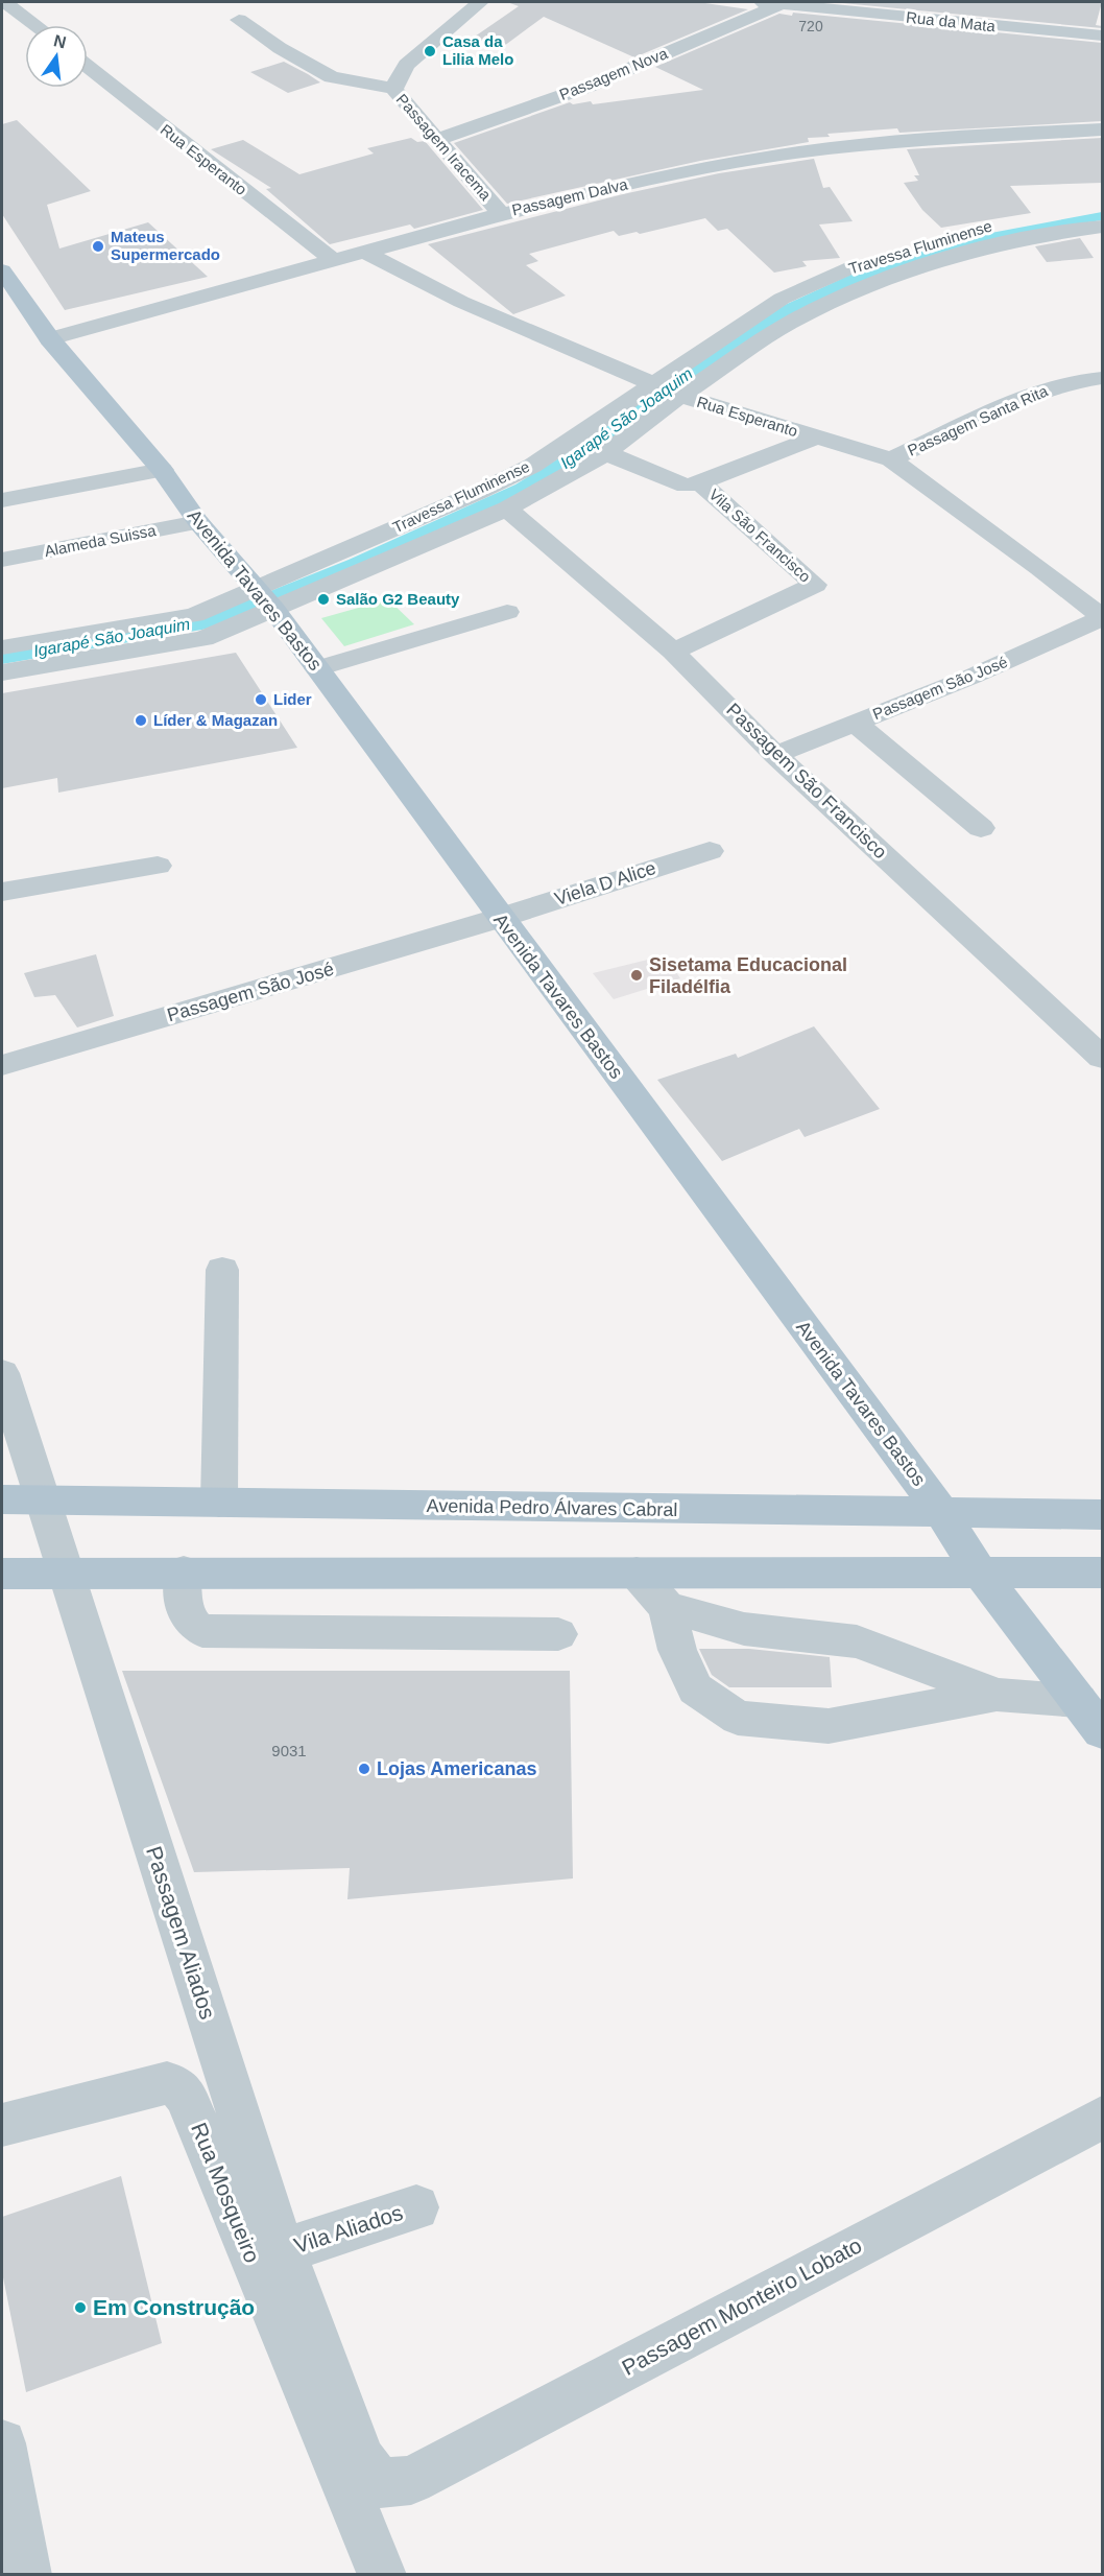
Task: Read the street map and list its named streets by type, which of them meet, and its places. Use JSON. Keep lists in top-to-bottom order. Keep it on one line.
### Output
{"streets":{"main road":["Avenida Tavares Bastos","Avenida Pedro Álvares Cabral"],"street":["Rua da Mata","Passagem Nova","Passagem Iracema","Rua Esperanto","Passagem Dalva","Travessa Fluminense","Passagem Santa Rita","Vila São Francisco","Alameda Suissa","Passagem São José","Passagem São Francisco","Viela D Alice","Passagem Aliados","Rua Mosqueiro","Vila Aliados","Passagem Monteiro Lobato"]},"crossings":[["Rua da Mata","Passagem Nova"],["Passagem Nova","Passagem Iracema"],["Passagem Iracema","Passagem Dalva"],["Rua Esperanto","Passagem Dalva"],["Rua Esperanto","Travessa Fluminense"],["Rua Esperanto","Passagem Santa Rita"],["Rua Esperanto","Vila São Francisco"],["Rua Esperanto","Passagem São José"],["Passagem Dalva","Avenida Tavares Bastos"],["Travessa Fluminense","Avenida Tavares Bastos"],["Vila São Francisco","Passagem São Francisco"],["Alameda Suissa","Avenida Tavares Bastos"],["Avenida Tavares Bastos","Passagem São José"],["Avenida Tavares Bastos","Viela D Alice"],["Avenida Tavares Bastos","Avenida Pedro Álvares Cabral"],["Passagem São José","Passagem São Francisco"],["Passagem São José","Viela D Alice"],["Avenida Pedro Álvares Cabral","Passagem Aliados"],["Passagem Aliados","Vila Aliados"],["Passagem Aliados","Passagem Monteiro Lobato"]],"water":["Igarapé São Joaquim"],"places":["Casa da Lilia Melo","Mateus Supermercado","Salão G2 Beauty","Lider","Líder & Magazan","Sisetama Educacional Filadélfia","Lojas Americanas","Em Construção"],"house_numbers":["720","9031"],"north":"top"}
